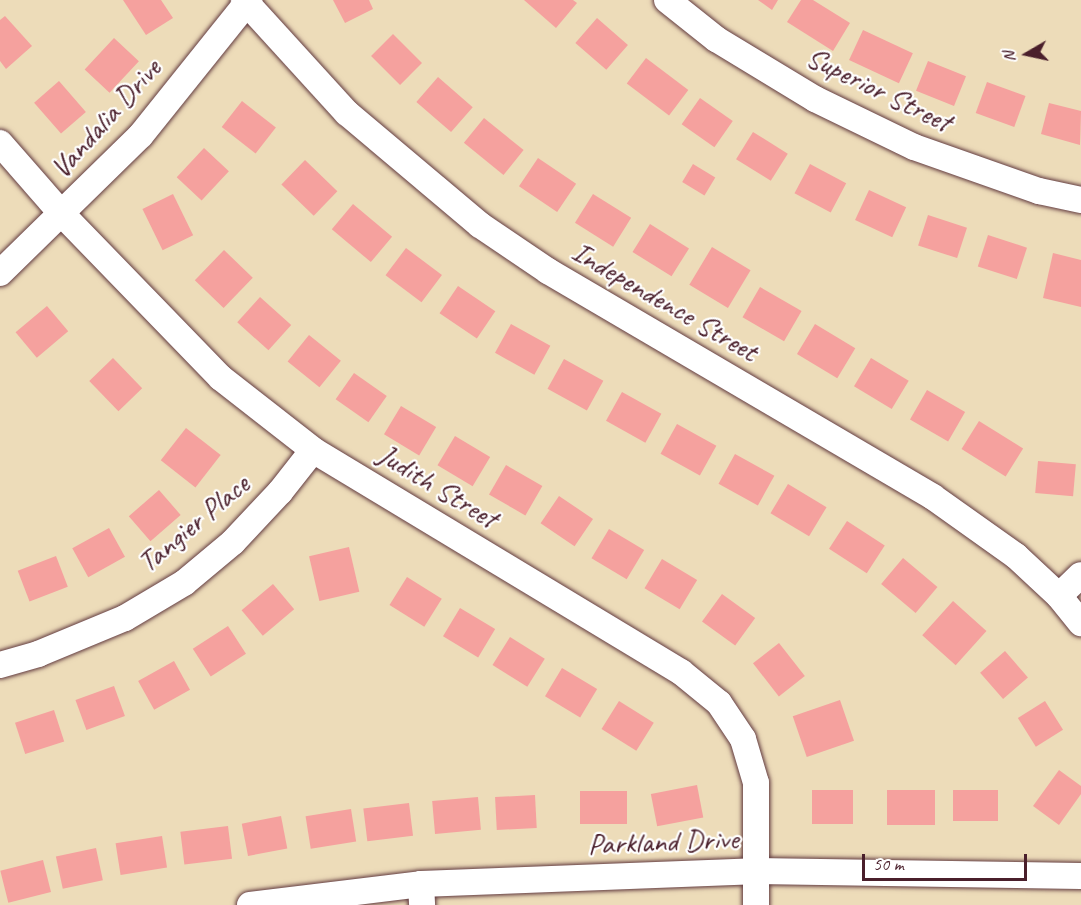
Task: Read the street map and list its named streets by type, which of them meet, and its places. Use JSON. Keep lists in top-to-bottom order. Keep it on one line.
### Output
{"streets":{"street":["Superior Street","Vandalia Drive","Independence Street","Judith Street","Tangier Place","Parkland Drive"]},"crossings":[["Vandalia Drive","Independence Street"],["Vandalia Drive","Judith Street"],["Judith Street","Tangier Place"],["Judith Street","Parkland Drive"]],"scale_bar":"50 m","north":"left"}
